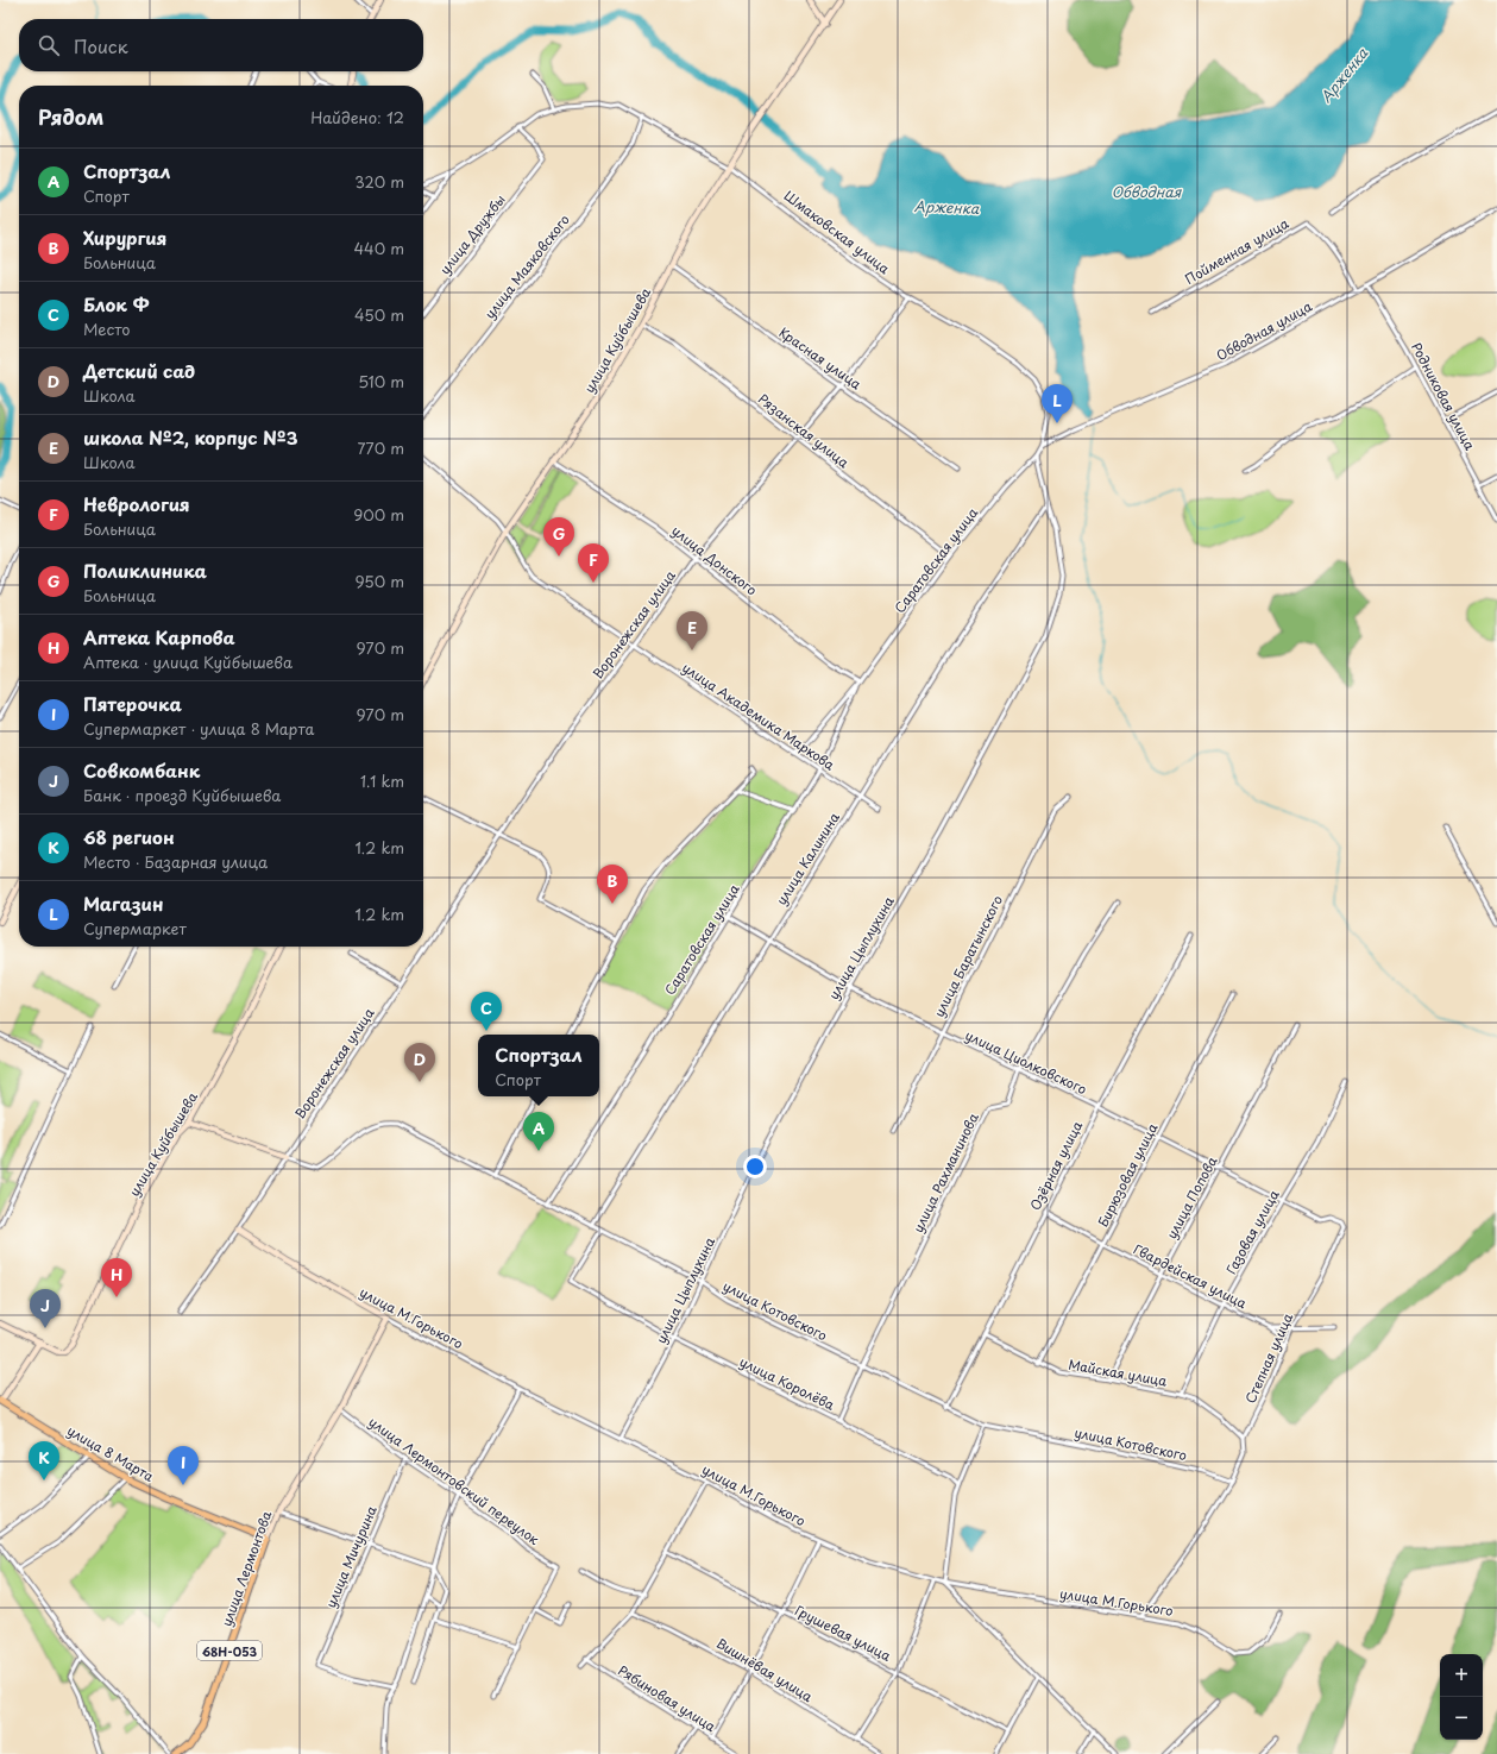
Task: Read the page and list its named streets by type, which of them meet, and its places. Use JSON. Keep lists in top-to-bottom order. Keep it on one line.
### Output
{"streets":{"main road":["улица 8 Марта","улица Лермонтова","68Н-053"],"street":["Шмаковская улица","улица Дружбы","Пойменная улица","улица Маяковского","Обводная улица","улица Куйбышева","Красная улица","Родниковая улица","Рязанская улица","улица Донского","Саратовская улица","Воронежская улица","улица Академика Маркова","улица Калинина","улица Цыплухина","улица Баратынского","улица Циолковского","Озёрная улица","улица Рахманинова","Бирюзовая улица","улица Попова","Газовая улица","Гвардейская улица","улица Котовского","улица М.Горького","Степная улица","Майская улица","улица Королёва","улица Лермонтовский переулок","улица Мичурина","Грушевая улица","Вишнёвая улица","Рябиновая улица"]},"crossings":[["Шмаковская улица","улица Дружбы"],["Шмаковская улица","улица Маяковского"],["Шмаковская улица","Обводная улица"],["Шмаковская улица","улица Куйбышева"],["Шмаковская улица","Воронежская улица"],["Пойменная улица","Обводная улица"],["Обводная улица","Родниковая улица"],["улица Куйбышева","Красная улица"],["улица Куйбышева","Рязанская улица"],["улица Куйбышева","улица Донского"],["улица Куйбышева","улица Академика Маркова"],["Красная улица","Воронежская улица"],["Рязанская улица","Саратовская улица"],["Рязанская улица","Воронежская улица"],["улица Донского","Саратовская улица"],["улица Донского","Воронежская улица"],["Саратовская улица","улица Академика Маркова"],["Саратовская улица","улица Цыплухина"],["Саратовская улица","улица Циолковского"],["Саратовская улица","улица Котовского"],["Воронежская улица","улица Академика Маркова"],["Воронежская улица","улица Котовского"],["Воронежская улица","улица М.Горького"],["улица Академика Маркова","улица Калинина"],["улица Калинина","улица Цыплухина"],["улица Калинина","улица Циолковского"],["улица Калинина","улица Котовского"],["улица Цыплухина","улица Циолковского"],["улица Цыплухина","улица Котовского"],["улица Цыплухина","улица М.Горького"],["улица Цыплухина","улица Королёва"],["улица Баратынского","улица Циолковского"],["улица Циолковского","Озёрная улица"],["улица Циолковского","улица Рахманинова"],["улица Циолковского","Бирюзовая улица"],["улица Циолковского","улица Попова"],["улица Циолковского","Газовая улица"],["улица Циолковского","Степная улица"],["Озёрная улица","Гвардейская улица"],["Озёрная улица","улица Котовского"],["Озёрная улица","Майская улица"],["улица Рахманинова","улица Котовского"],["улица Рахманинова","улица Королёва"],["Бирюзовая улица","Гвардейская улица"],["Бирюзовая улица","Майская улица"],["улица Попова","Гвардейская улица"],["улица Попова","Майская улица"],["Газовая улица","Гвардейская улица"],["Газовая улица","Майская улица"],["Гвардейская улица","Степная улица"],["улица Котовского","Степная улица"],["улица Котовского","улица Королёва"],["улица М.Горького","Степная улица"],["улица М.Горького","улица Лермонтова"],["Степная улица","Майская улица"],["улица 8 Марта","улица Лермонтова"],["улица Лермонтовский переулок","улица Мичурина"],["улица Лермонтовский переулок","улица Лермонтова"]],"water":["Арженка","Обводная"],"page":{"search":"Поиск","heading":["Рядом","Найдено: 12"],"list":[{"mark":"A","name":"Спортзал","note":"Спорт","value":"320 m"},{"mark":"B","name":"Хирургия","note":"Больница","value":"440 m"},{"mark":"C","name":"Блок Ф","note":"Место","value":"450 m"},{"mark":"D","name":"Детский сад","note":"Школа","value":"510 m"},{"mark":"E","name":"школа №2, корпус №3","note":"Школа","value":"770 m"},{"mark":"F","name":"Неврология","note":"Больница","value":"900 m"},{"mark":"G","name":"Поликлиника","note":"Больница","value":"950 m"},{"mark":"H","name":"Аптека Карпова","note":"Аптека · улица Куйбышева","value":"970 m"},{"mark":"I","name":"Пятерочка","note":"Супермаркет · улица 8 Марта","value":"970 m"},{"mark":"J","name":"Совкомбанк","note":"Банк · проезд Куйбышева","value":"1.1 km"},{"mark":"K","name":"68 регион","note":"Место · Базарная улица","value":"1.2 km"},{"mark":"L","name":"Магазин","note":"Супермаркет","value":"1.2 km"}],"pins":["L","G","F","E","B","C","D","A","H","J","K","I"],"popup":["Спортзал","Спорт"],"map_buttons":["+","−"]}}
